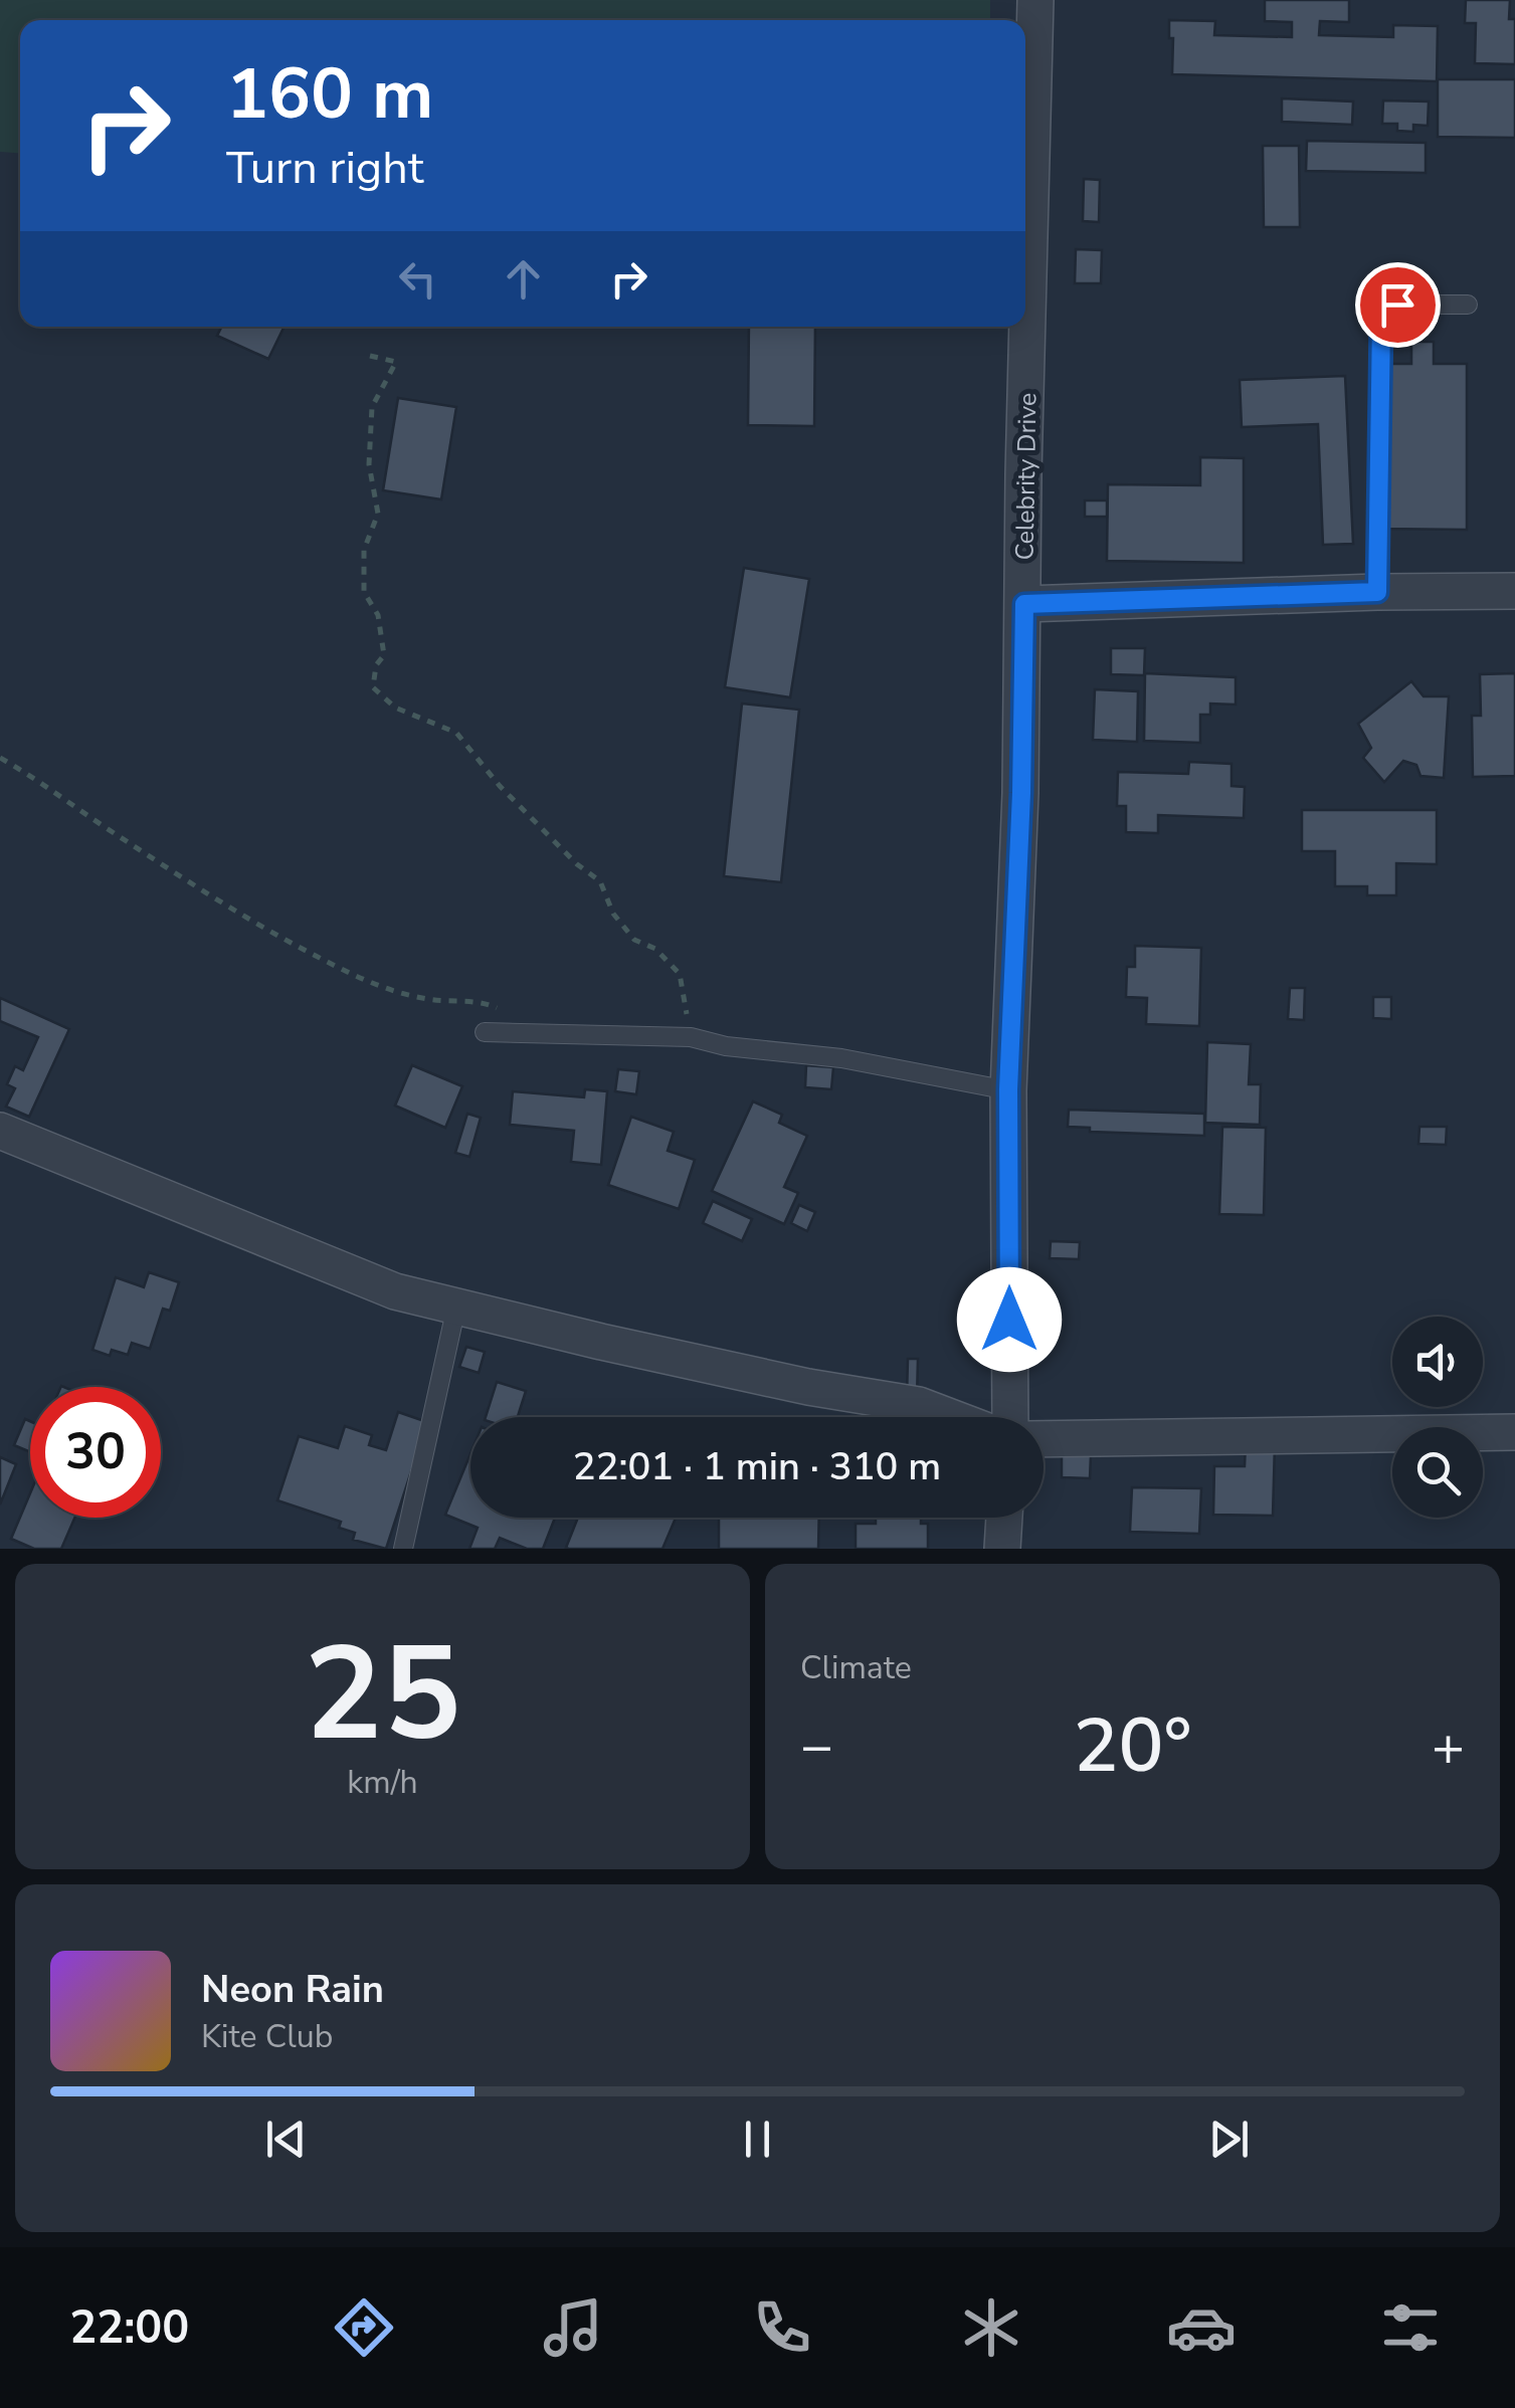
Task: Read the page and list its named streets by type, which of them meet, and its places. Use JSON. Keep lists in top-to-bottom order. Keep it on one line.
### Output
{"streets":{"street":["Celebrity Drive"]},"page":{"turn":["160 m","Turn right"],"limit":"30","trip":"22:01 · 1 min · 310 m","tile":[["25","km/h"],"Climate"],"heat":["−","20°","+"],"song":["Neon Rain","Kite Club"],"tabs":"22:00"}}
